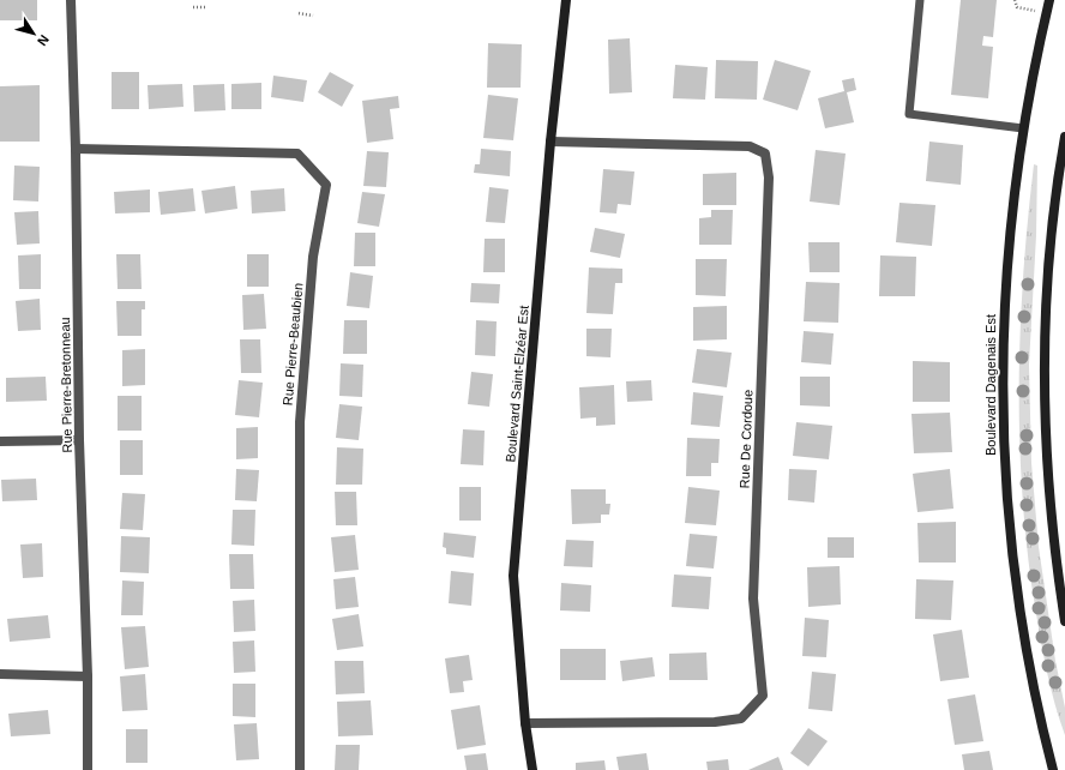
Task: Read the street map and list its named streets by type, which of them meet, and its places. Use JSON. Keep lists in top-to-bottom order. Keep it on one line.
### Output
{"streets":{"main road":["Boulevard Saint-Elzéar Est","Boulevard Dagenais Est"],"street":["Rue Pierre-Beaubien","Rue Pierre-Bretonneau","Rue De Cordoue"]},"crossings":[["Rue Pierre-Beaubien","Rue Pierre-Bretonneau"],["Boulevard Saint-Elzéar Est","Rue De Cordoue"]],"north":"bottom right"}
